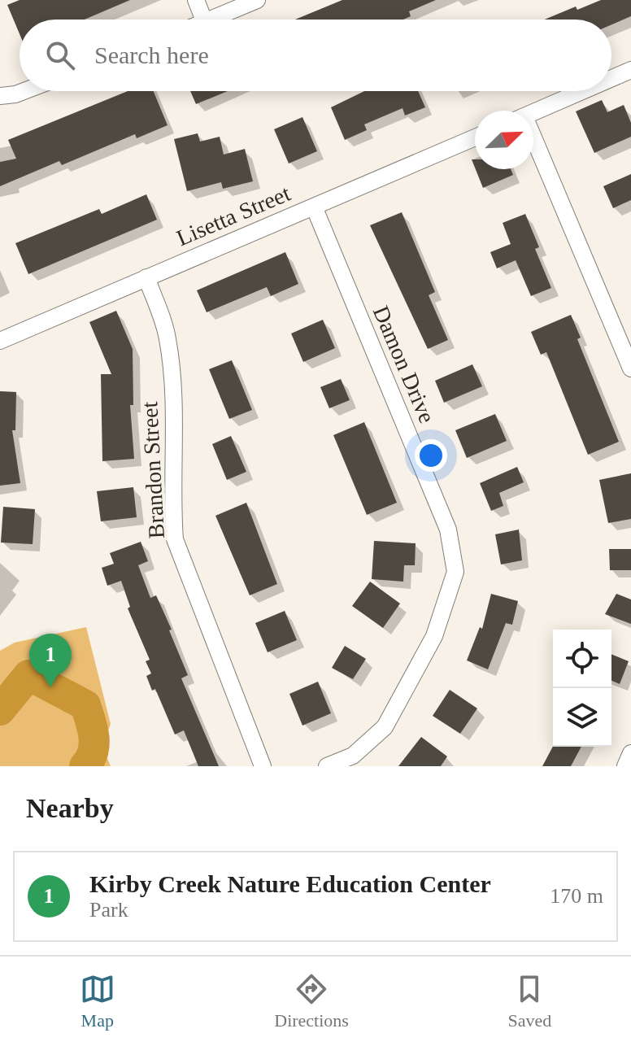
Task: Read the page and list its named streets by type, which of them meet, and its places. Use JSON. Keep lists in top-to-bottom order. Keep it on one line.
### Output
{"streets":{"street":["Lisetta Street","Damon Drive","Brandon Street"]},"crossings":[["Lisetta Street","Damon Drive"],["Lisetta Street","Brandon Street"]],"north":"top right","page":{"search":"Search here","pins":"1","heading":"Nearby","list":[{"mark":"1","name":"Kirby Creek Nature Education Center","note":"Park","value":"170 m"}],"nav":["Map","Directions","Saved"]}}
